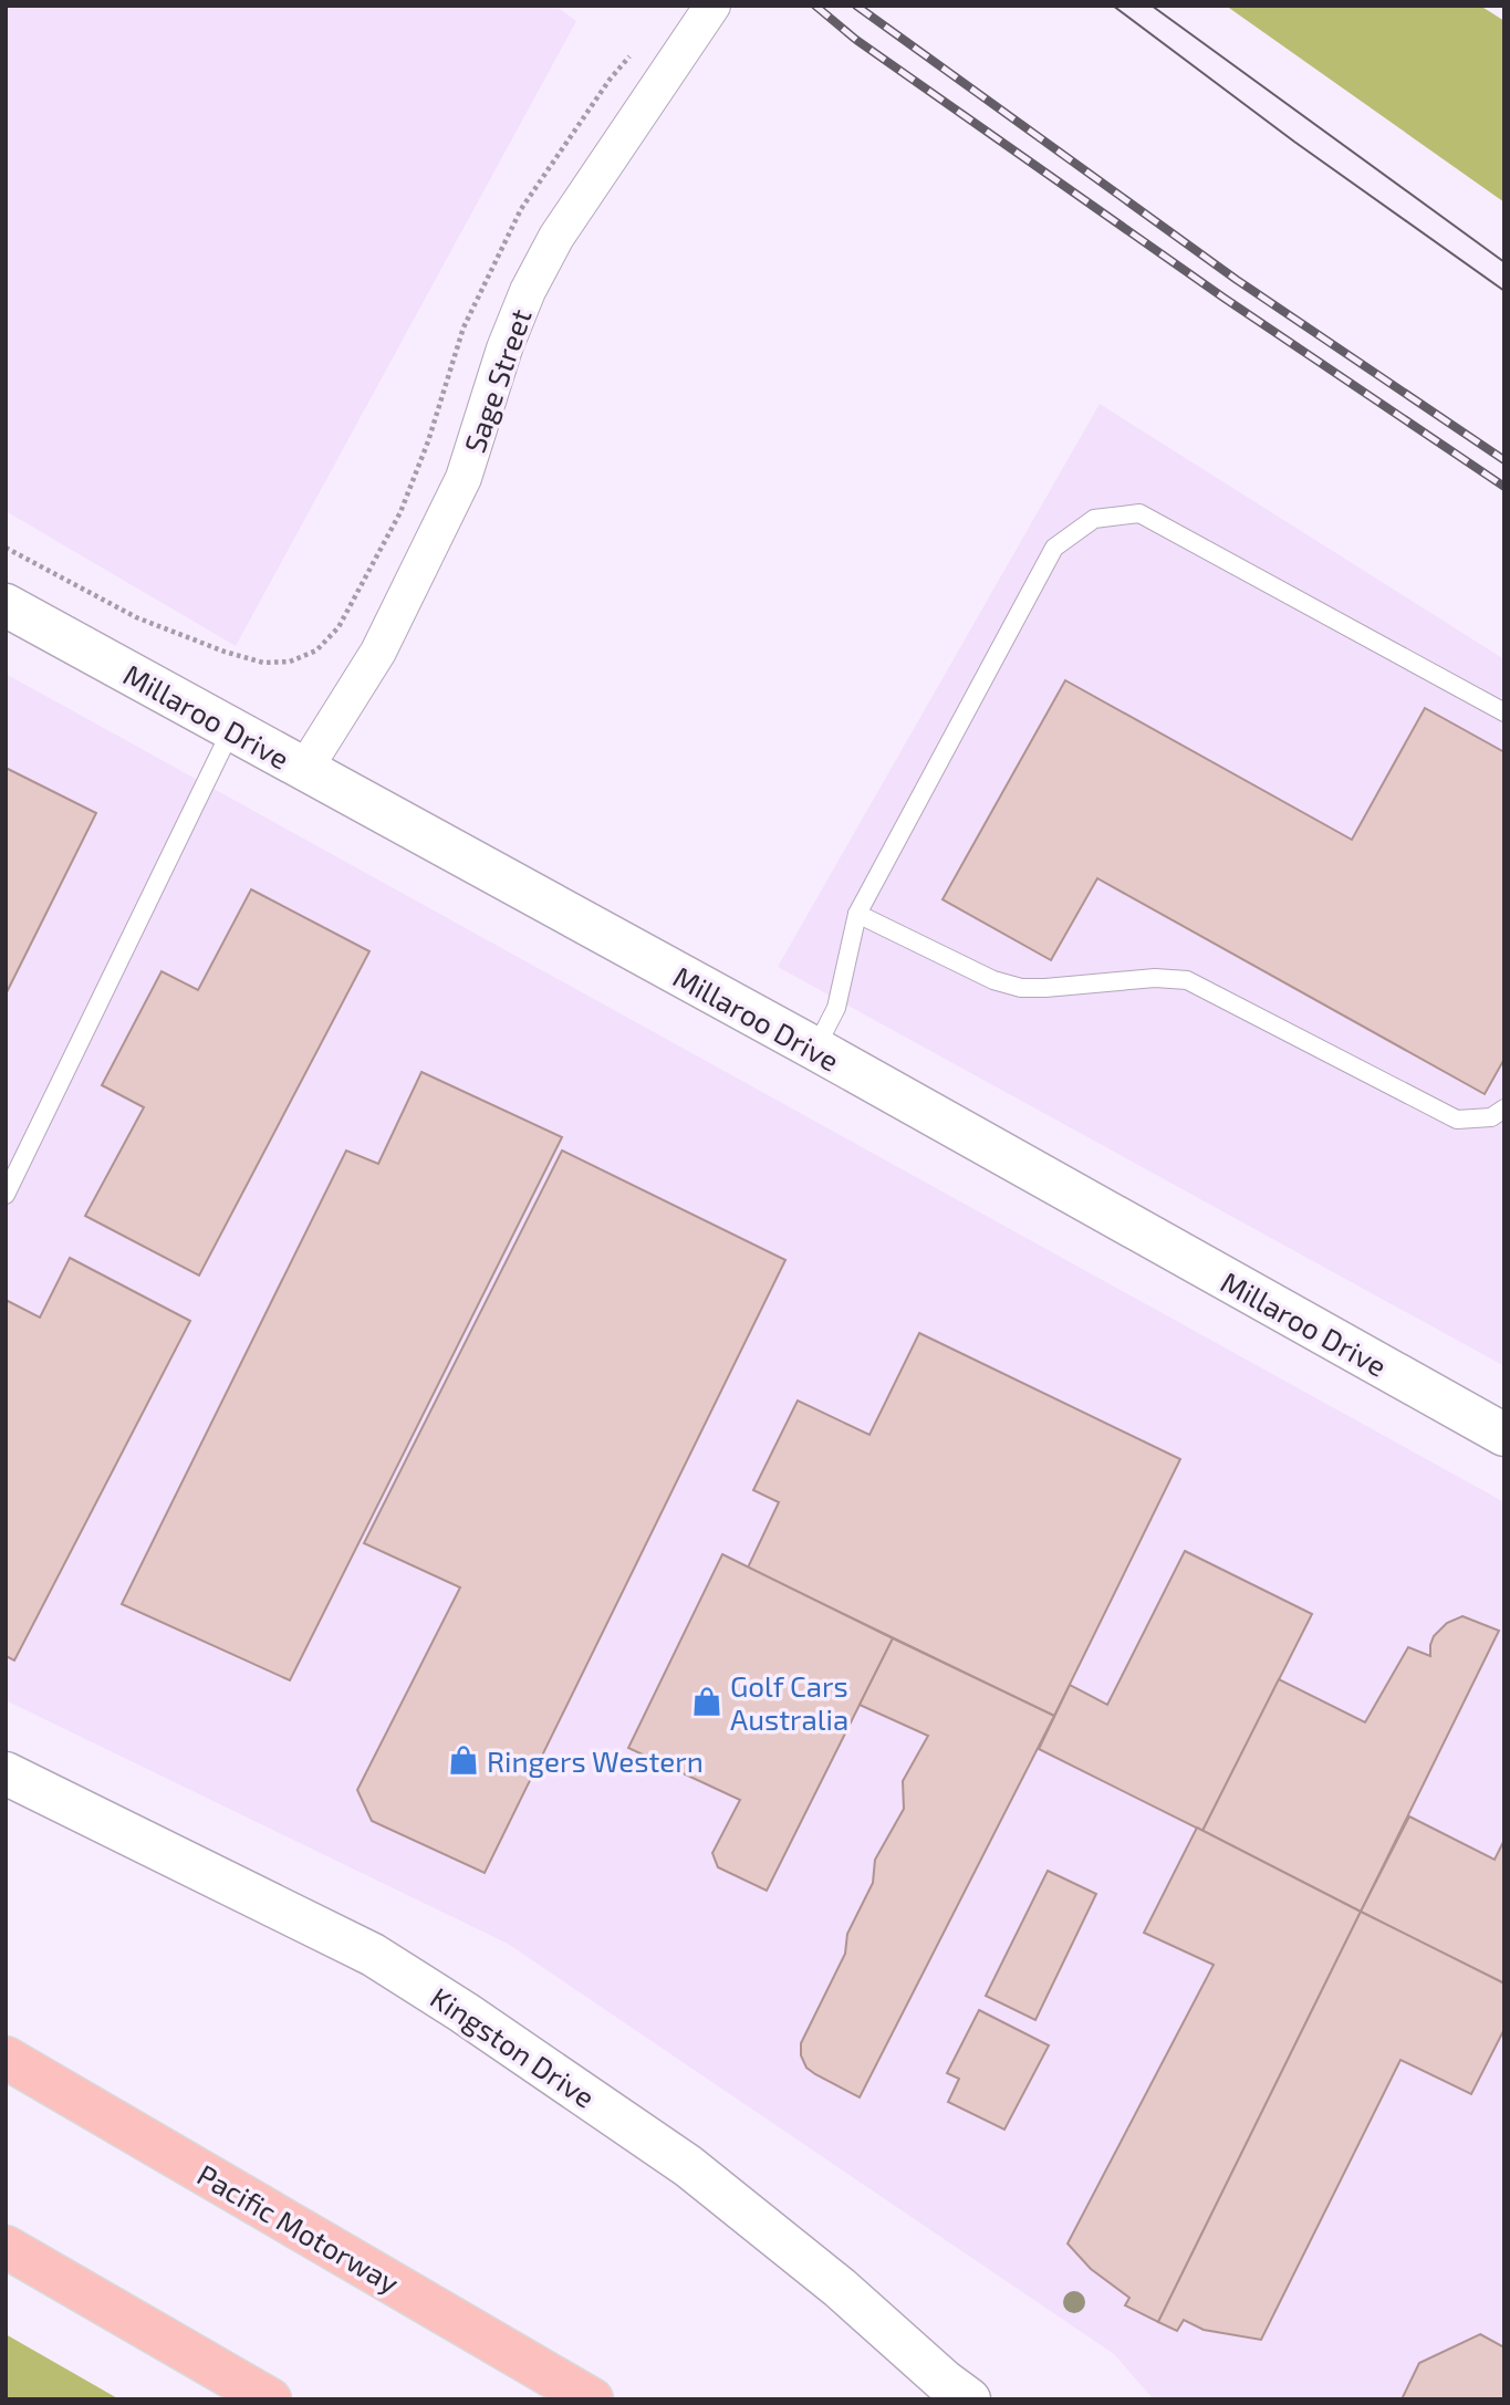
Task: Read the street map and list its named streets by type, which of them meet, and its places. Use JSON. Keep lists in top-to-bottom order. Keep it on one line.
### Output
{"streets":{"highway":["Pacific Motorway"],"street":["Sage Street","Millaroo Drive","Kingston Drive"]},"crossings":[["Sage Street","Millaroo Drive"]],"places":{"shop":["Golf Cars Australia","Ringers Western"]}}
